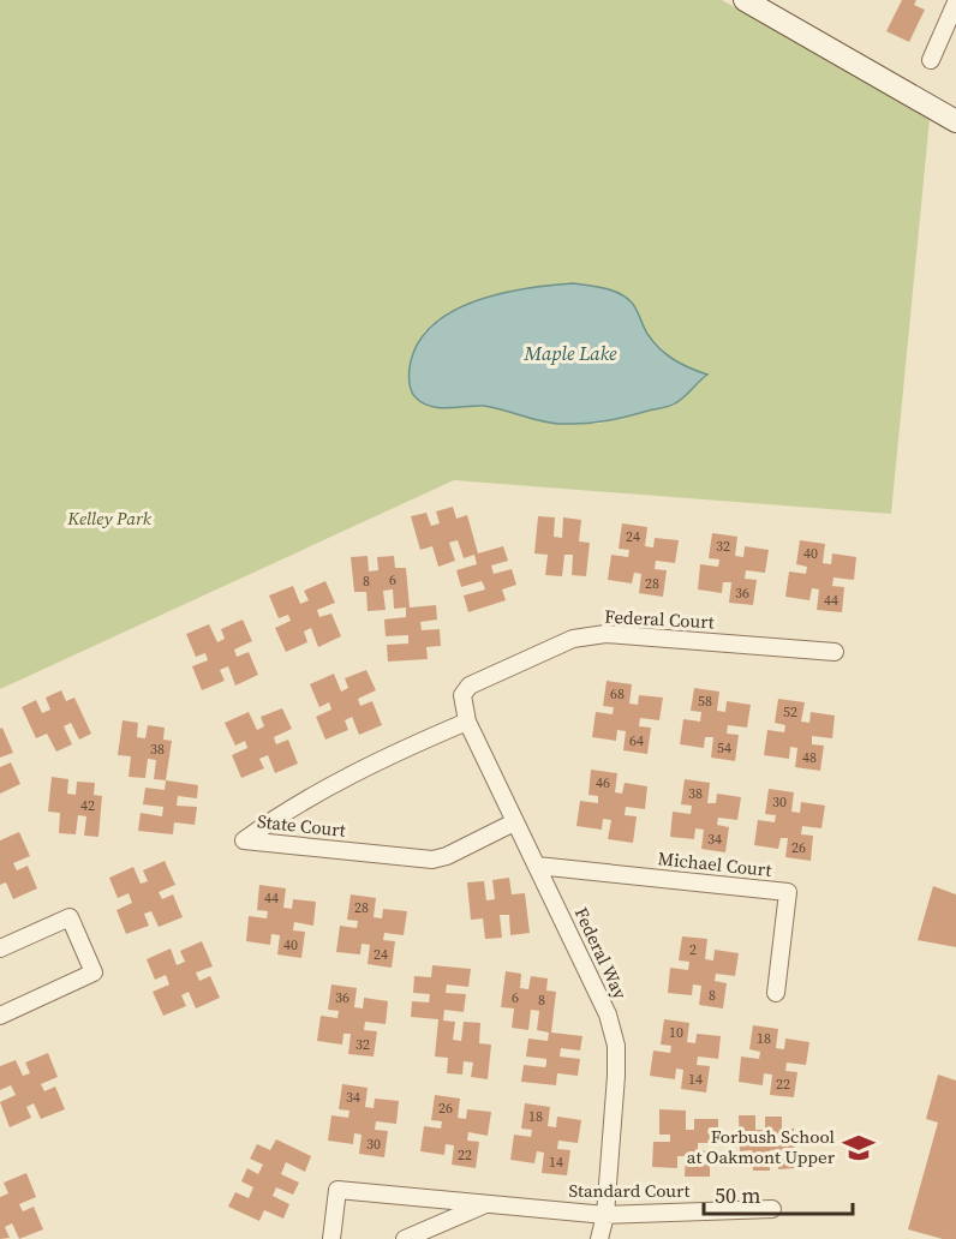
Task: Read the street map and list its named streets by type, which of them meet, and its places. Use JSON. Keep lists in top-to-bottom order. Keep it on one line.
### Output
{"streets":{"street":["Federal Court","State Court","Michael Court","Federal Way","Standard Court"]},"crossings":[["Federal Court","Federal Way"],["State Court","Federal Way"],["Michael Court","Federal Way"],["Federal Way","Standard Court"]],"water":["Maple Lake"],"parks":["Kelley Park"],"places":{"school or university":["Forbush School at Oakmont Upper"]},"house_numbers":["24","32","40","6","8","28","36","44","68","58","52","64","54","38","48","46","38","30","42","34","26","44","28","40","2","24","8","36","6","8","10","18","32","14","22","34","26","18","30","22","14"],"scale_bar":"50 m"}
